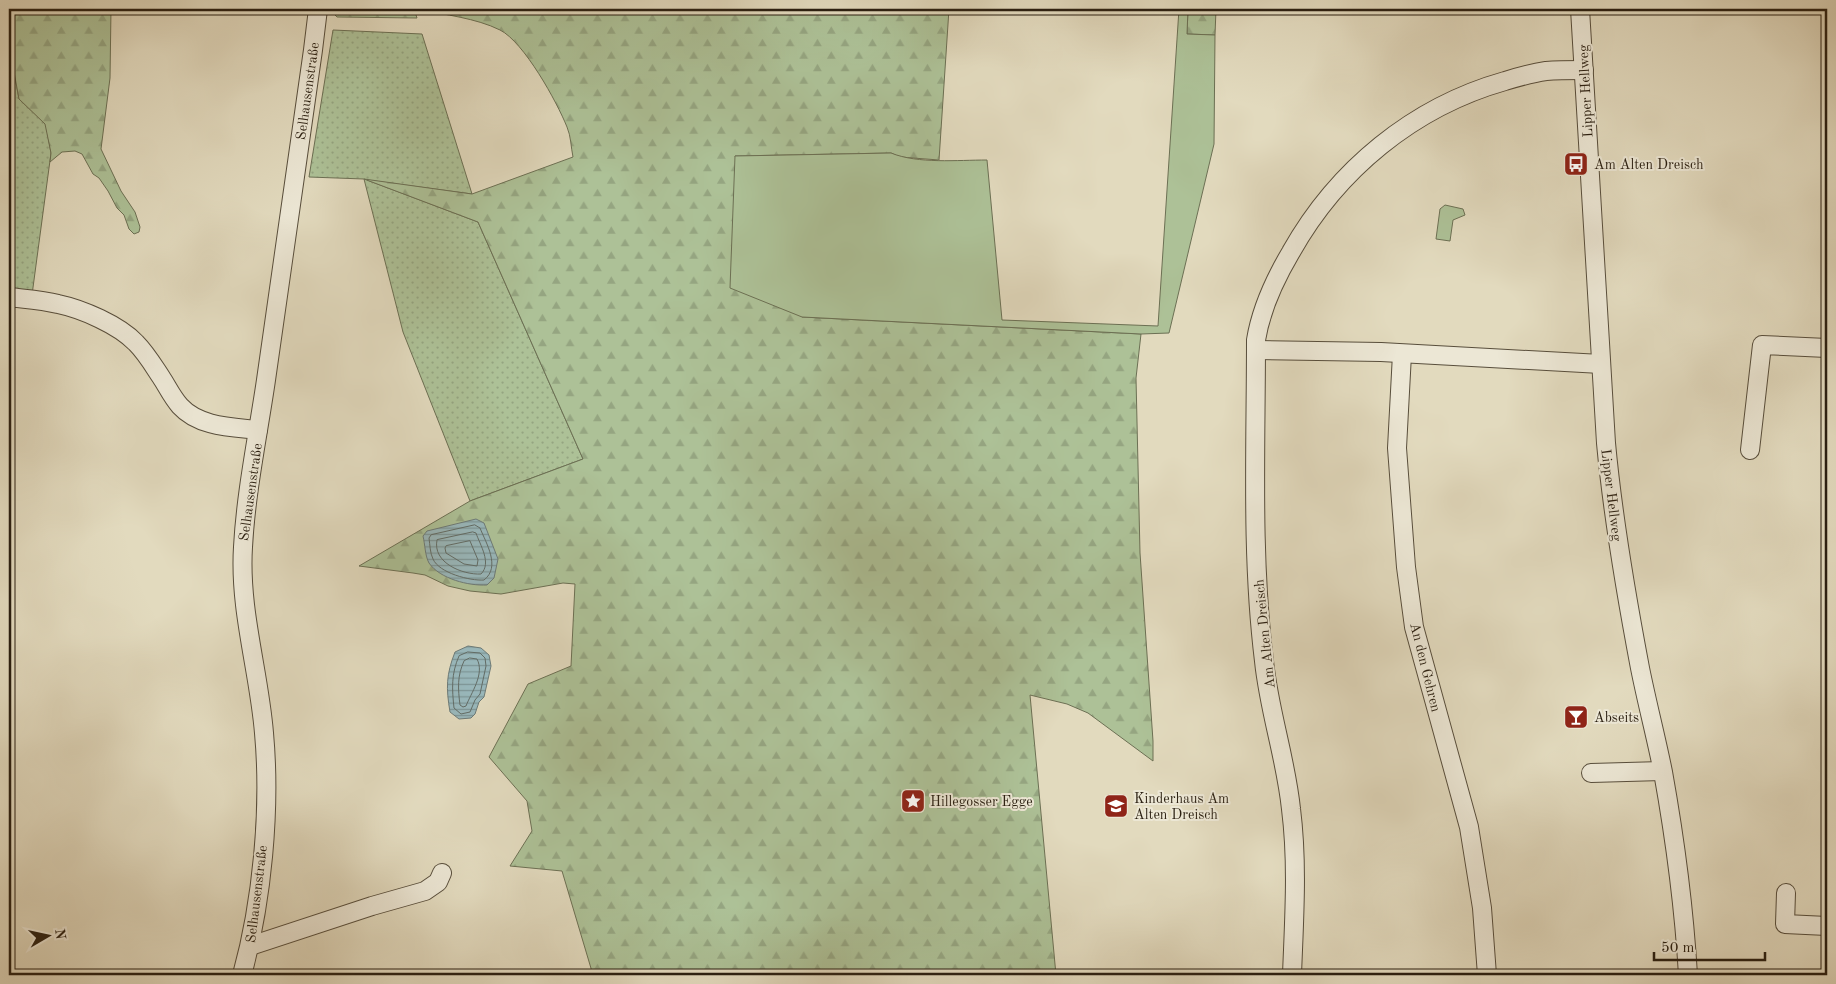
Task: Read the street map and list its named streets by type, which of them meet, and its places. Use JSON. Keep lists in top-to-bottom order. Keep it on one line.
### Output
{"streets":{"street":["Selhausenstraße","Lipper Hellweg","Am Alten Dreisch","An den Gehren"]},"crossings":[["Lipper Hellweg","Am Alten Dreisch"]],"places":{"bus stop":["Am Alten Dreisch"],"bar":["Abseits"],"place":["Hillegosser Egge"],"school or university":["Kinderhaus Am Alten Dreisch"]},"scale_bar":"50 m","north":"right"}
